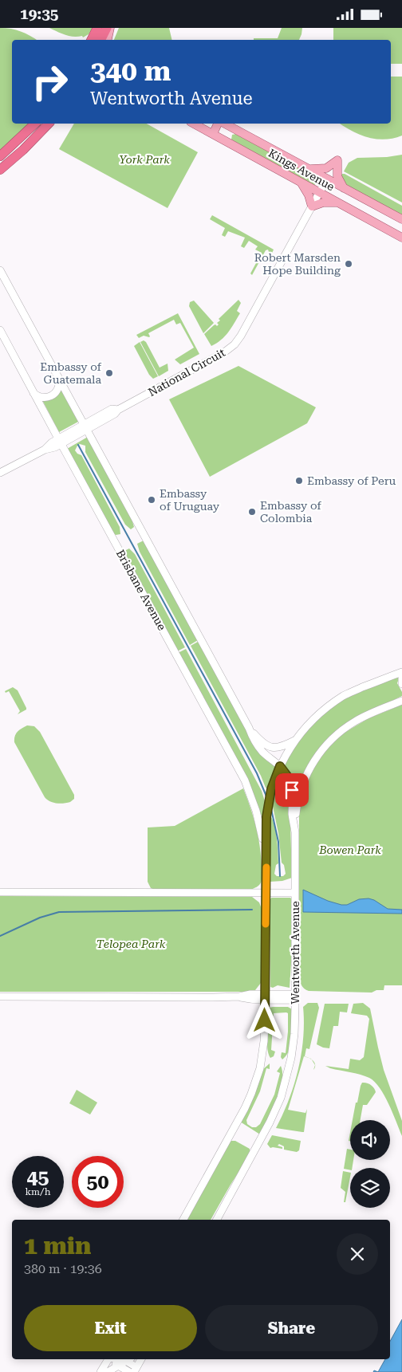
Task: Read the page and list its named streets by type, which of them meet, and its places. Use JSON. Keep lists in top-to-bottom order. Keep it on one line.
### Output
{"streets":{"main road":["Kings Avenue","National Circuit","Brisbane Avenue","Wentworth Avenue"]},"crossings":[["Kings Avenue","National Circuit"],["National Circuit","Brisbane Avenue"]],"parks":["York Park","Bowen Park","Telopea Park"],"places":["Robert Marsden Hope Building","Embassy of Guatemala","Embassy of Peru","Embassy of Uruguay","Embassy of Colombia"],"page":{"status":"19:35","turn":["340 m","Wentworth Avenue"],"speed":"45 km/h","limit":"50","heading":["1 min","380 m · 19:36"],"buttons":["Exit","Share"]}}
